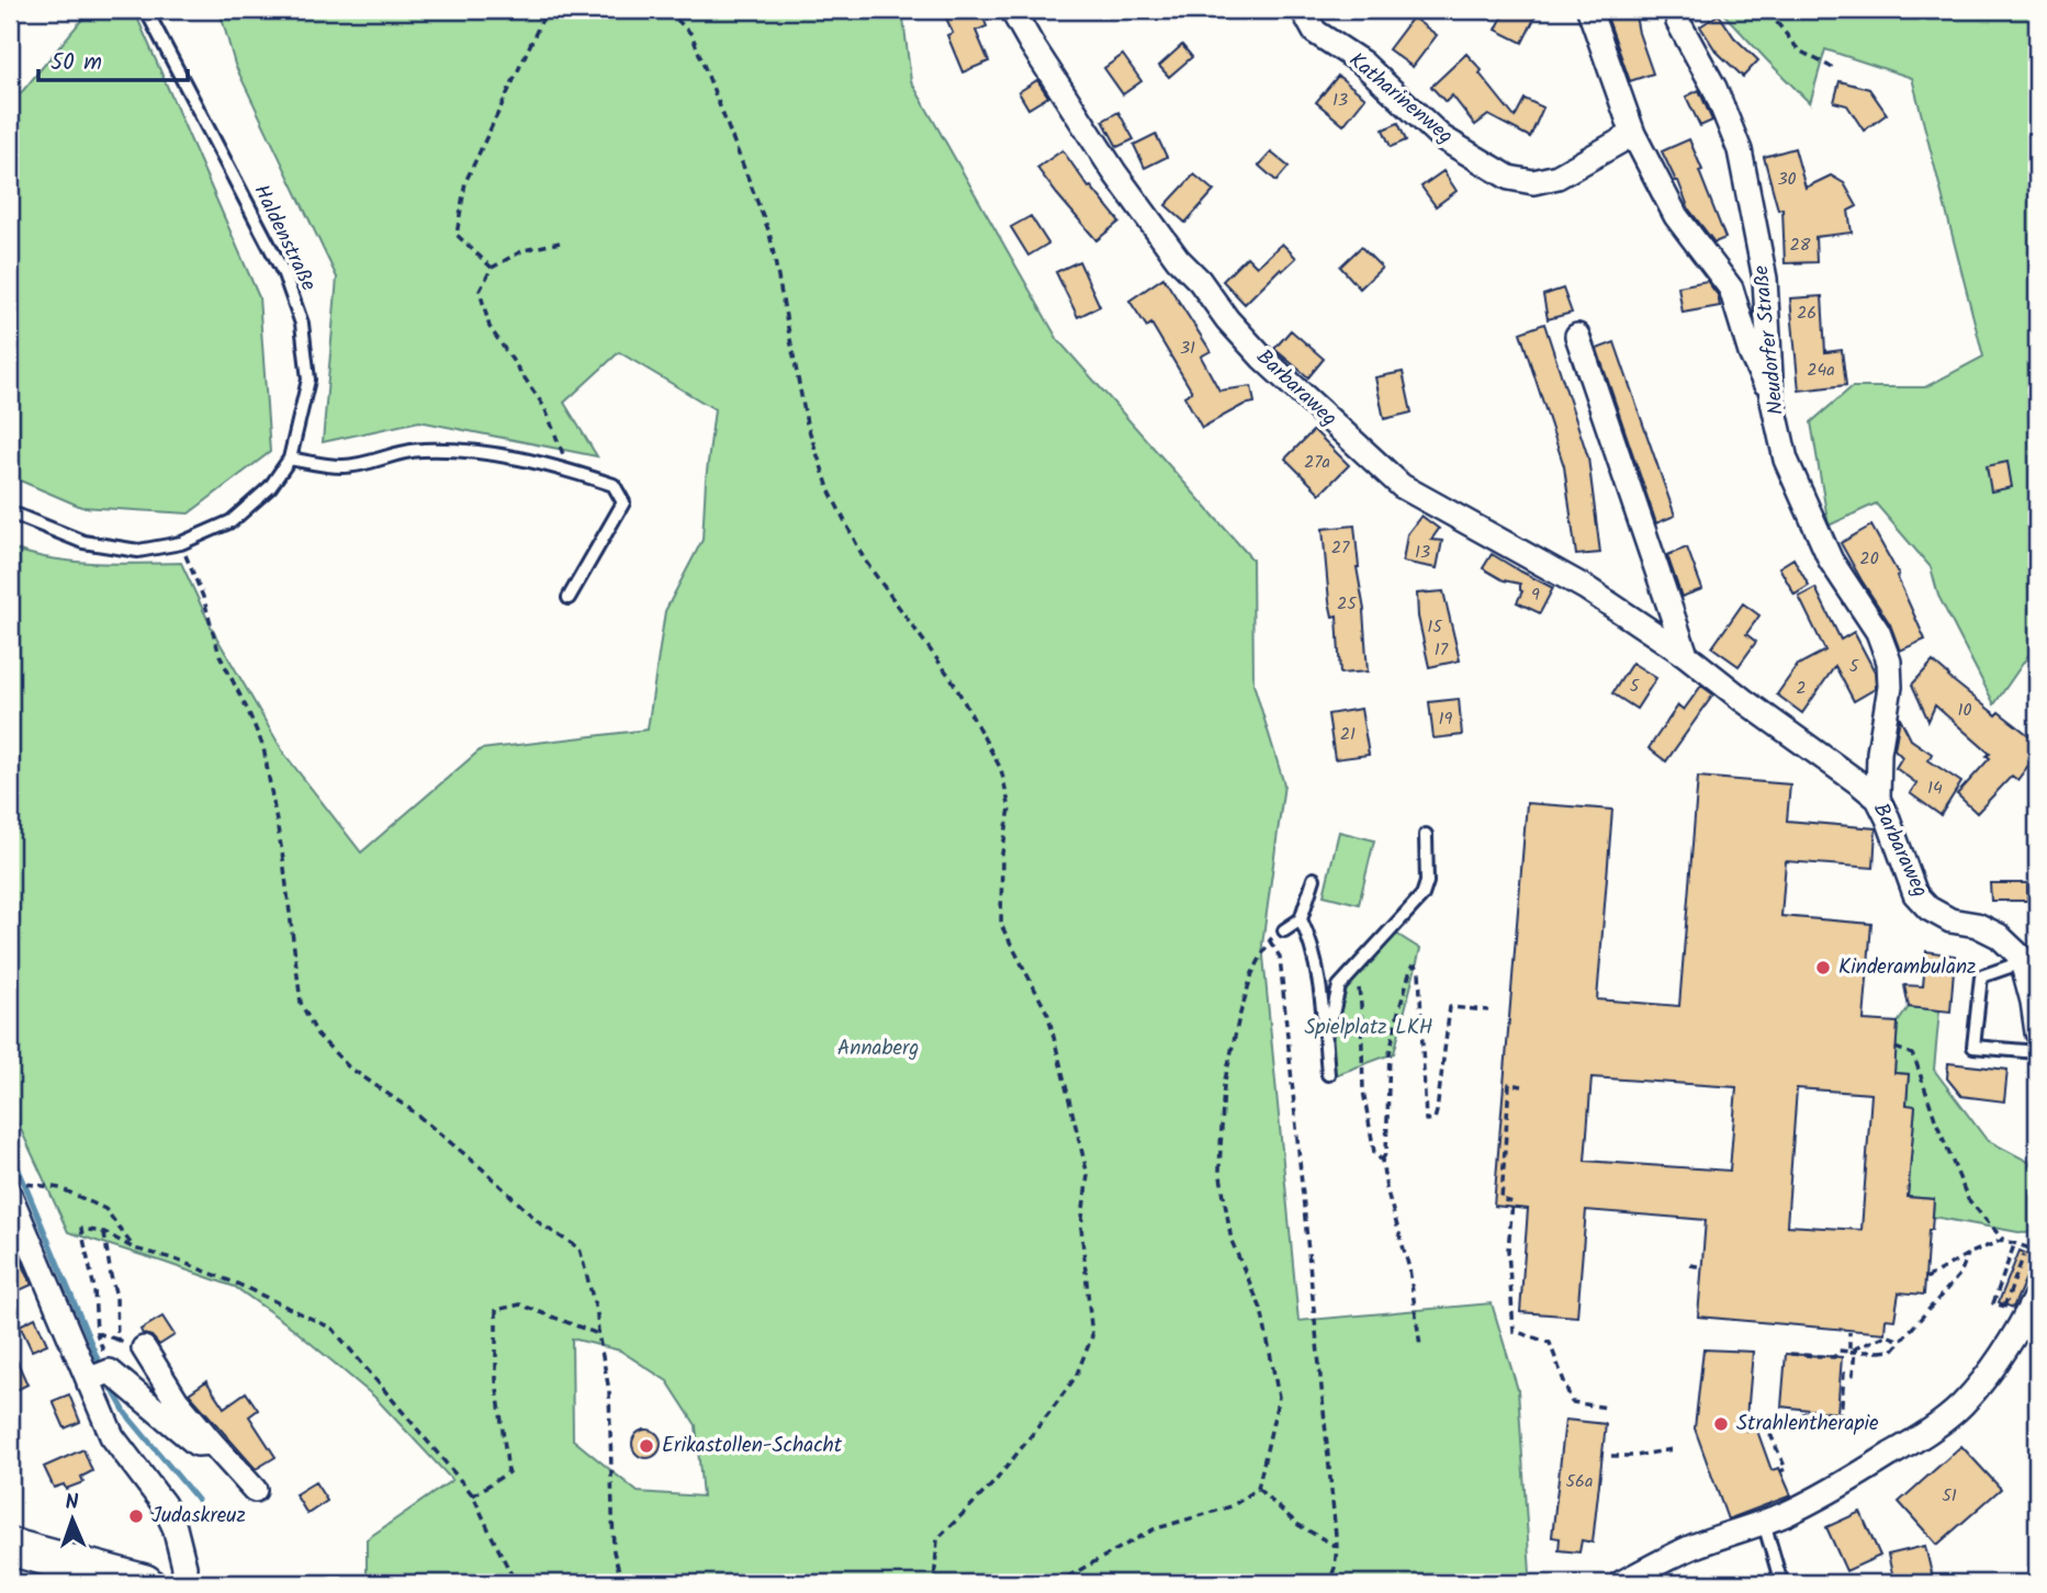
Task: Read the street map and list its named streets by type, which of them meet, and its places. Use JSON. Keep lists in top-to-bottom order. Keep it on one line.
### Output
{"streets":{"street":["Katharinenweg","Neudorfer Straße","Barbaraweg"],"lane":["Haldenstraße"]},"crossings":[["Neudorfer Straße","Barbaraweg"]],"parks":["Spielplatz LKH","Annaberg"],"places":["Kinderambulanz","Strahlentherapie","Erikastollen-Schacht","Judaskreuz"],"house_numbers":["13","30","28","26","31","24a","27a","27","13","20","9","25","15","17","5","5","2","10","19","21","14","56a","51"],"scale_bar":"50 m","north":"top"}
